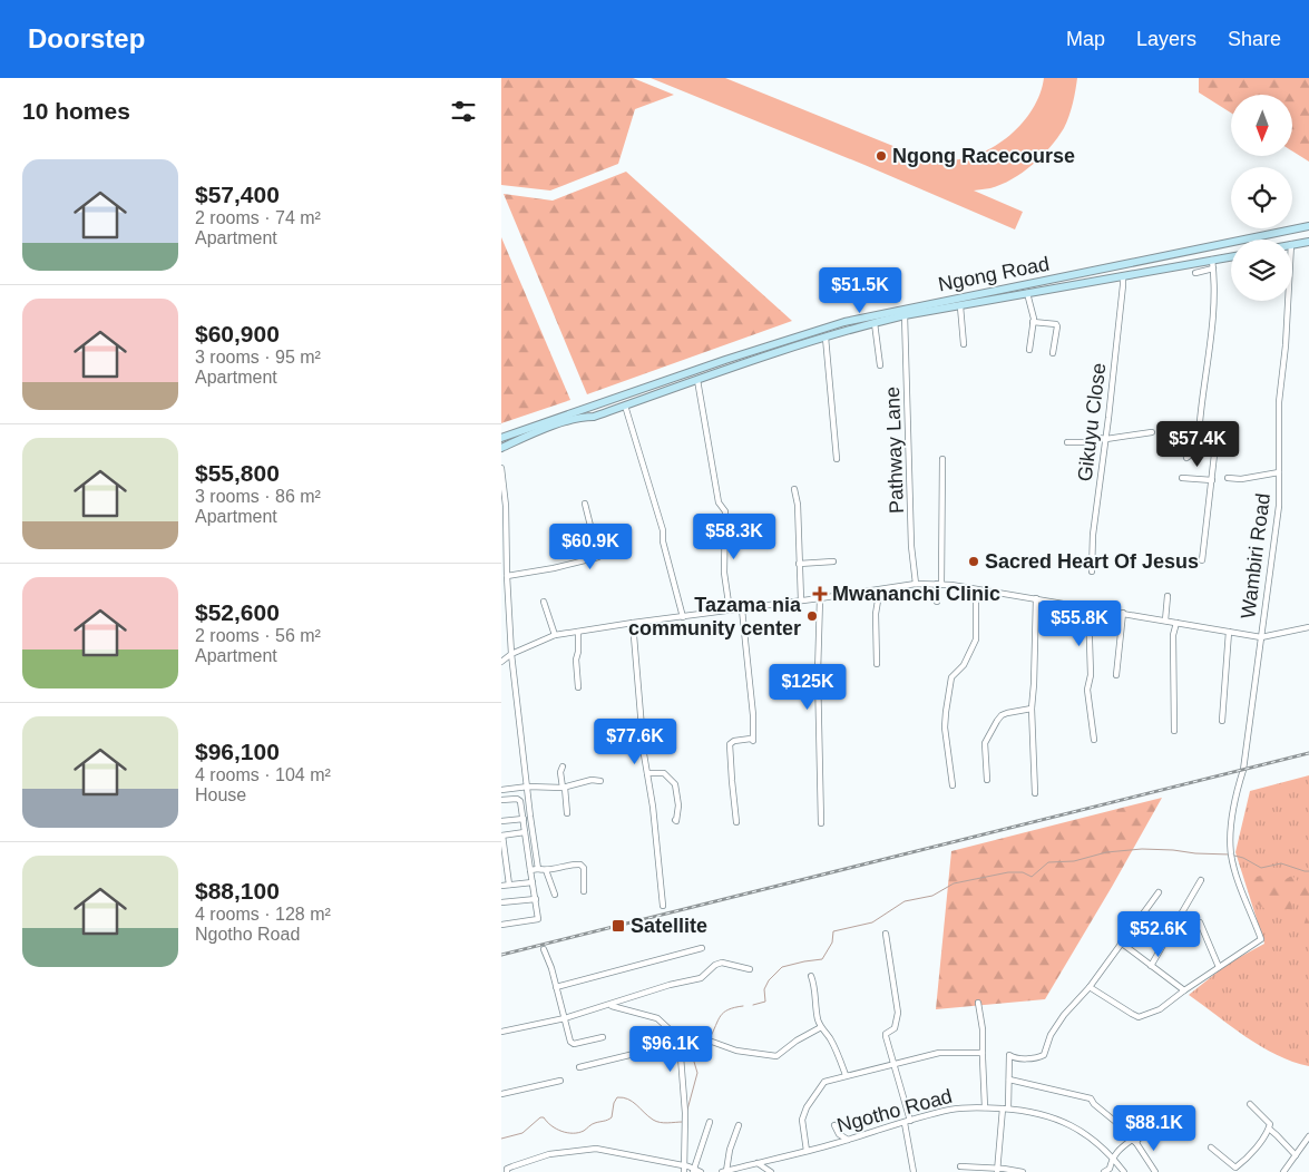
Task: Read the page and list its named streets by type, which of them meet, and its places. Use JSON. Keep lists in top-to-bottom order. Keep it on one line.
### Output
{"streets":{"main road":["Ngong Road"],"street":["Gikuyu Close","Pathway Lane","Wambiri Road","Ngotho Road"]},"crossings":[["Ngong Road","Gikuyu Close"],["Ngong Road","Pathway Lane"]],"places":{"other":["Ngong Racecourse","Sacred Heart Of Jesus","Tazama nia community center"],"health":["Mwananchi Clinic"],"transit":["Satellite"]},"north":"bottom","page":{"header":"Doorstep","nav":["Map","Layers","Share"],"heading":"10 homes","list":[{"name":"$57,400","note":"2 rooms · 74 m² · Apartment"},{"name":"$60,900","note":"3 rooms · 95 m² · Apartment"},{"name":"$55,800","note":"3 rooms · 86 m² · Apartment"},{"name":"$52,600","note":"2 rooms · 56 m² · Apartment"},{"name":"$96,100","note":"4 rooms · 104 m² · House"},{"name":"$88,100","note":"4 rooms · 128 m² · Ngotho Road"}],"price":["$51.5K","$57.4K","$58.3K","$60.9K","$55.8K","$125K","$77.6K","$52.6K","$96.1K","$88.1K"]}}
